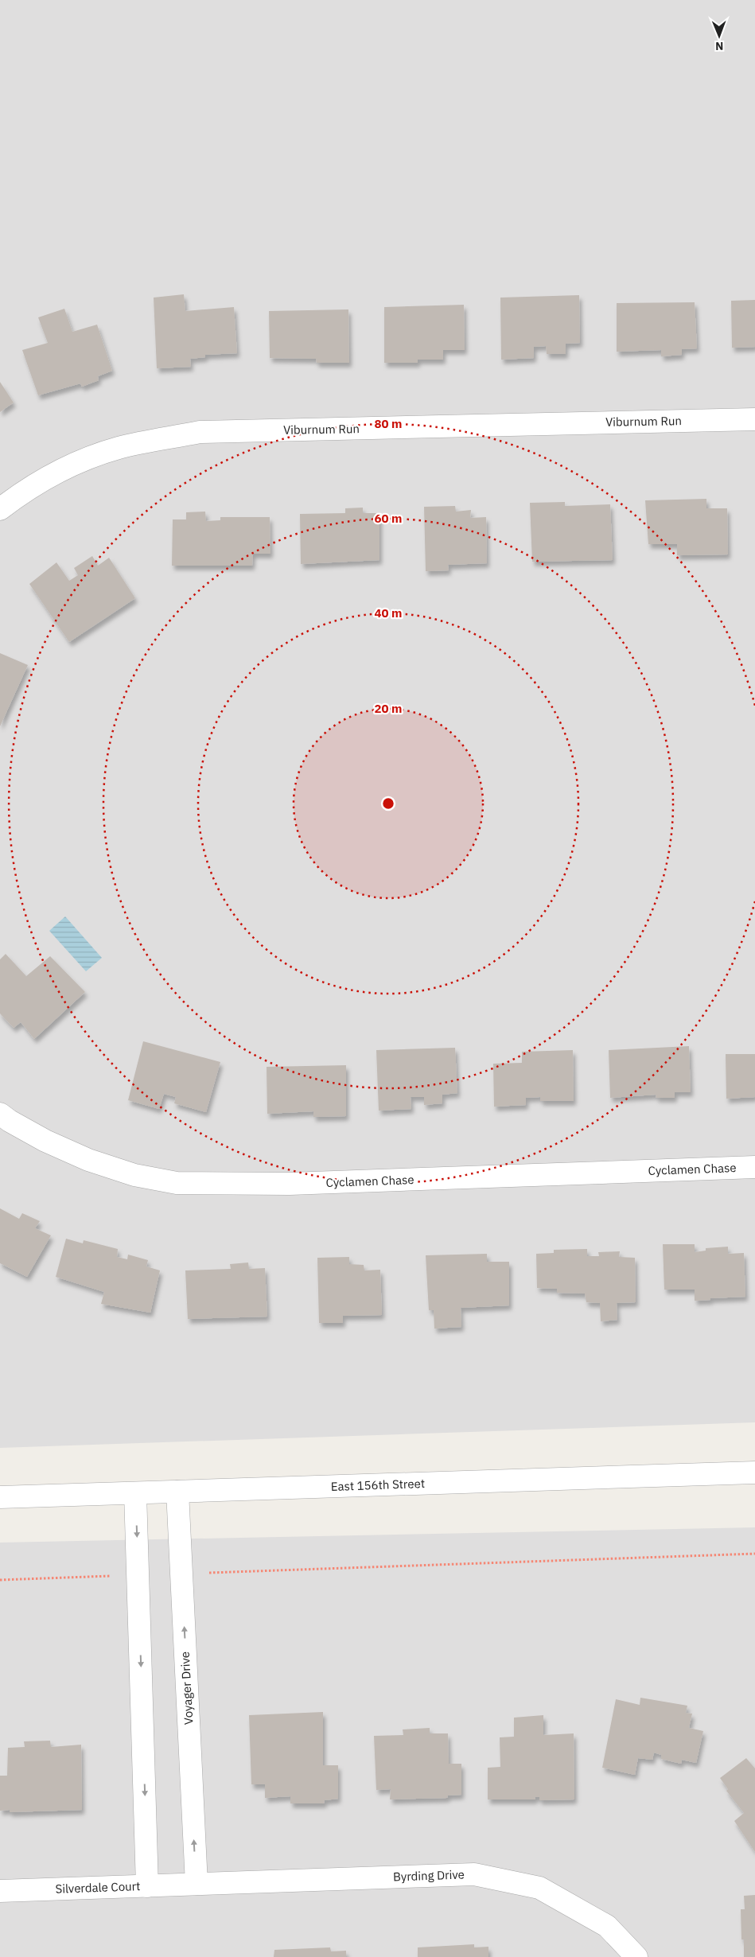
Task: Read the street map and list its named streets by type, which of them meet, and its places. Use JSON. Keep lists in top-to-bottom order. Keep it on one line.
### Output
{"streets":{"street":["Viburnum Run","Cyclamen Chase","East 156th Street","Voyager Drive","Byrding Drive","Silverdale Court"]},"crossings":[["East 156th Street","Voyager Drive"],["Voyager Drive","Byrding Drive"],["Voyager Drive","Silverdale Court"],["Byrding Drive","Silverdale Court"]],"north":"bottom","rings":["80 m","60 m","40 m","20 m"]}
